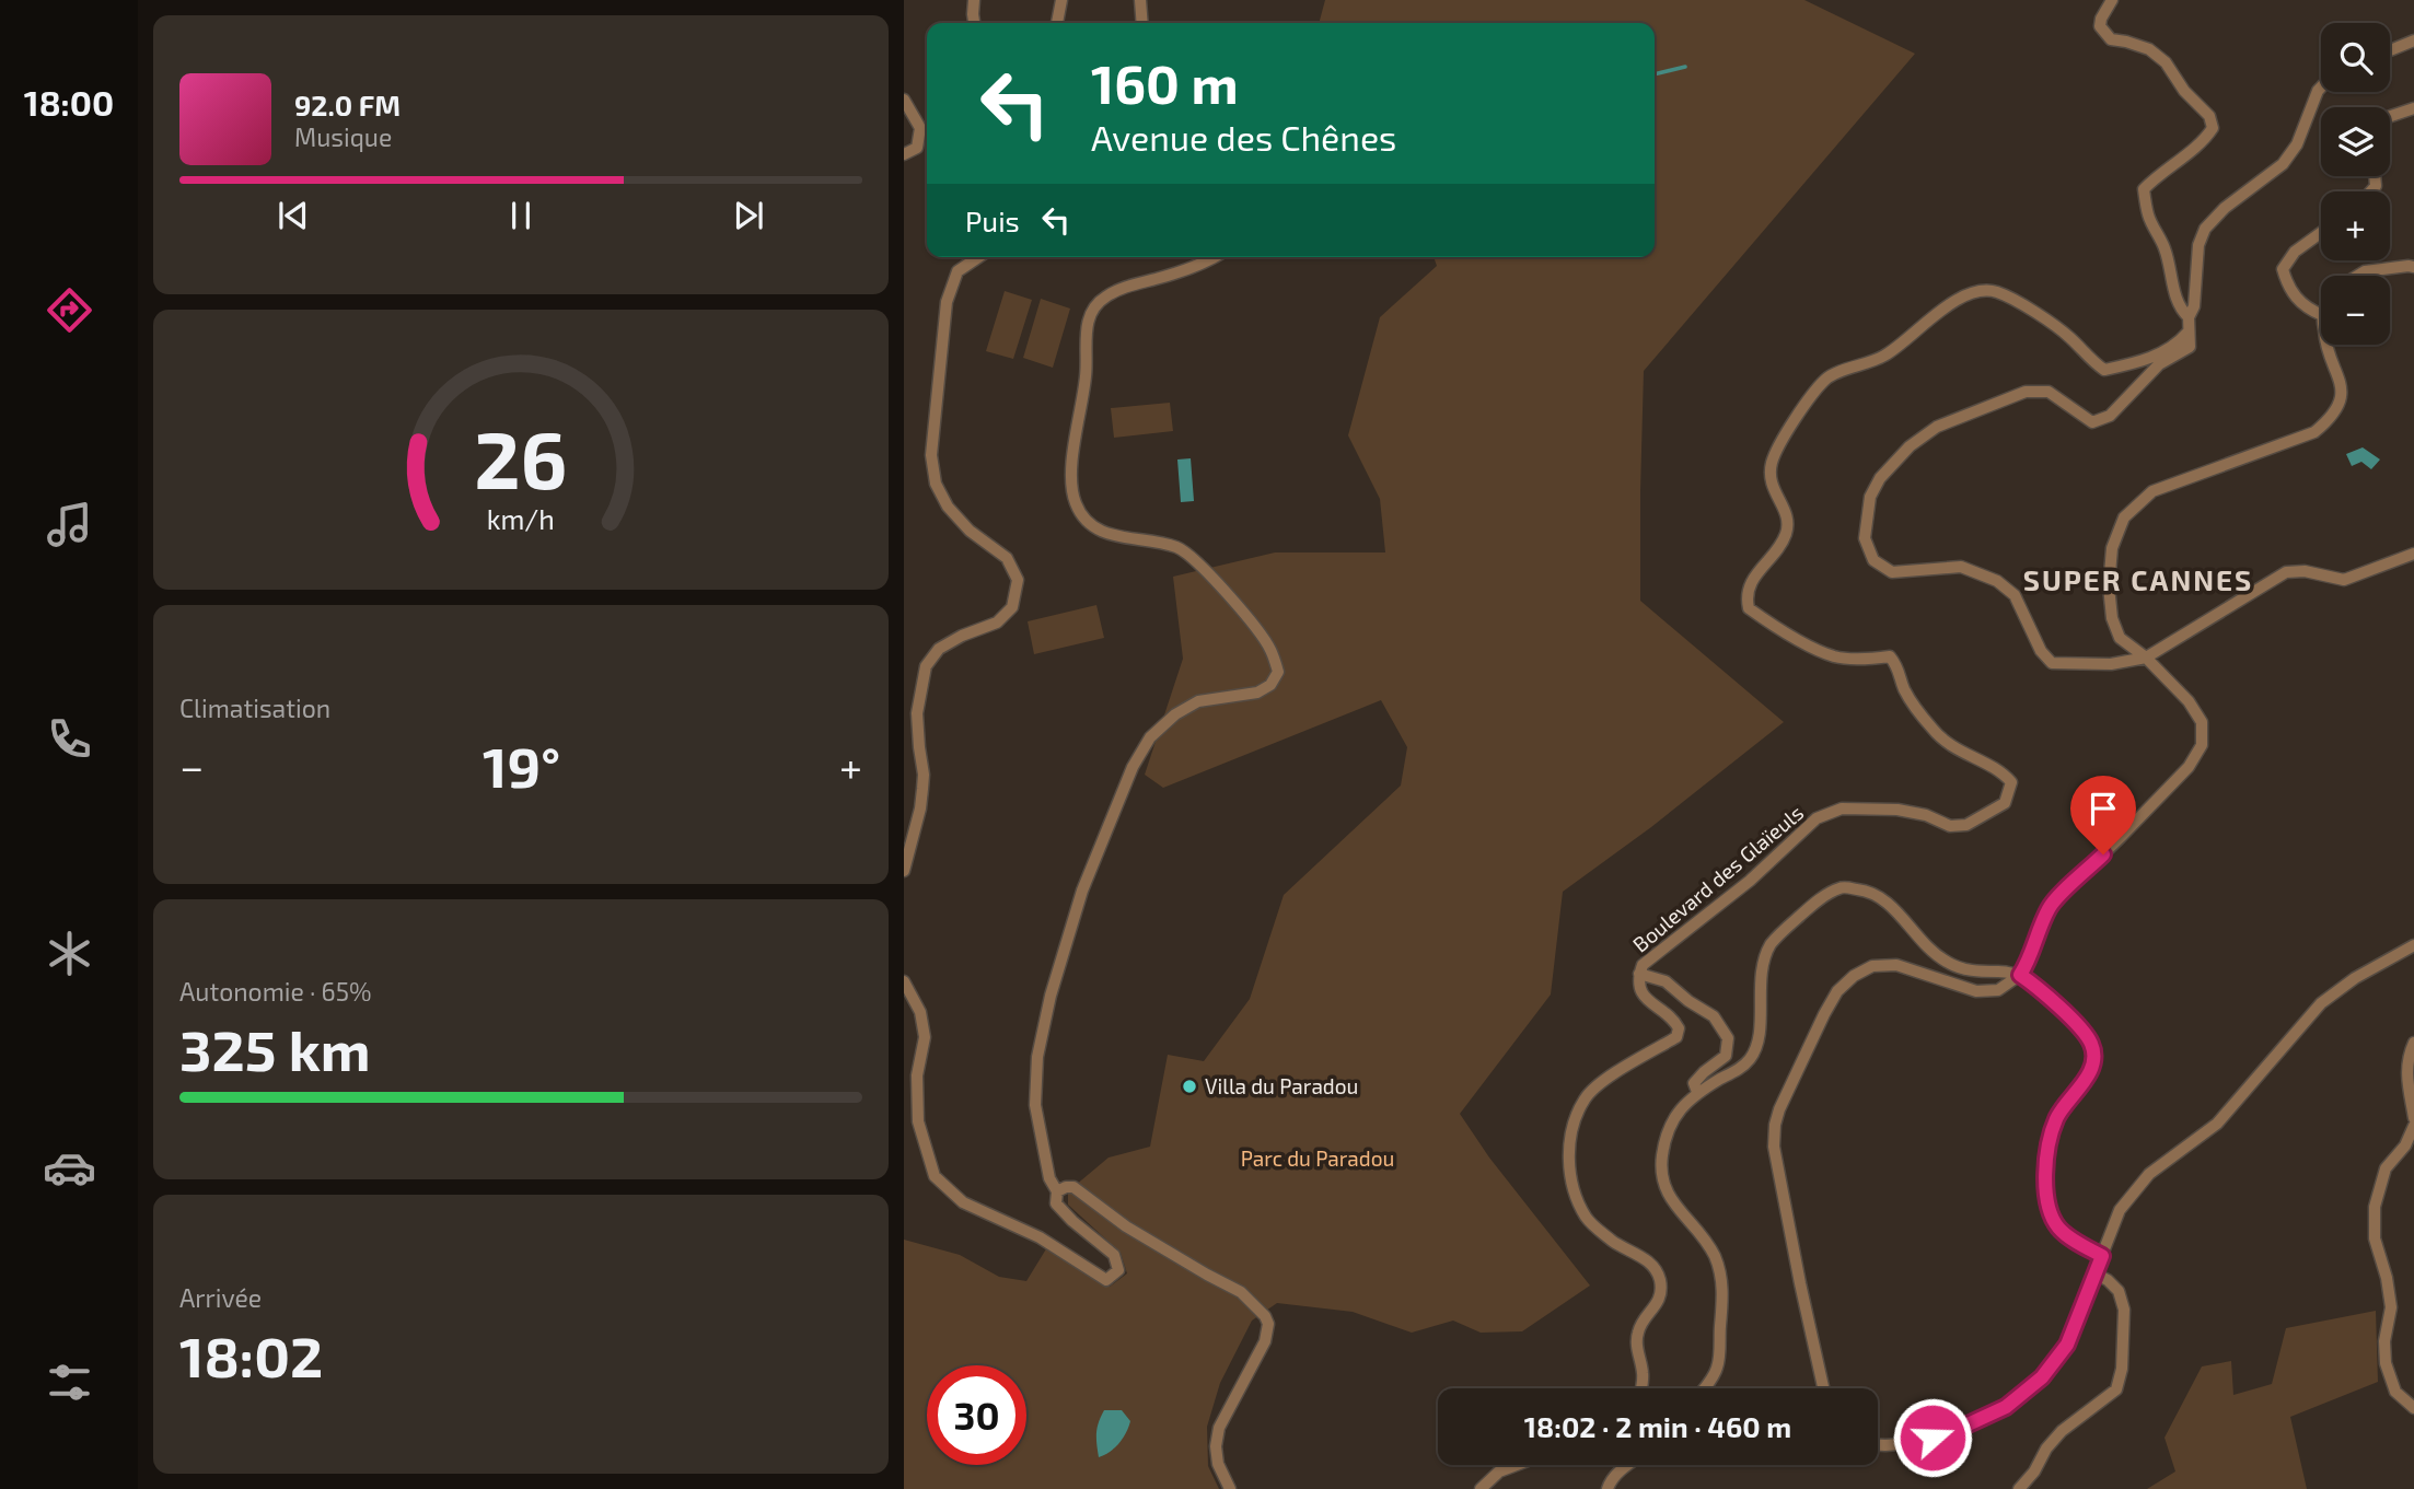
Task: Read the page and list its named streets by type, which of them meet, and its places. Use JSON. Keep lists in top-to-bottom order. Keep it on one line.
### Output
{"streets":{"street":["Boulevard des Glaïeuls"]},"districts":["SUPER CANNES"],"parks":["Parc du Paradou"],"places":["Villa du Paradou"],"page":{"tabs":"18:00","map_buttons":["+","−"],"turn":["160 m","Avenue des Chênes"],"song":["92.0 FM","Musique"],"then":"Puis","tile":["Climatisation",["Autonomie · 65%","325 km"],["Arrivée","18:02"]],"heat":["−","19°","+"],"limit":"30","trip":"18:02 · 2 min · 460 m","gauge":["26","km/h"]}}
